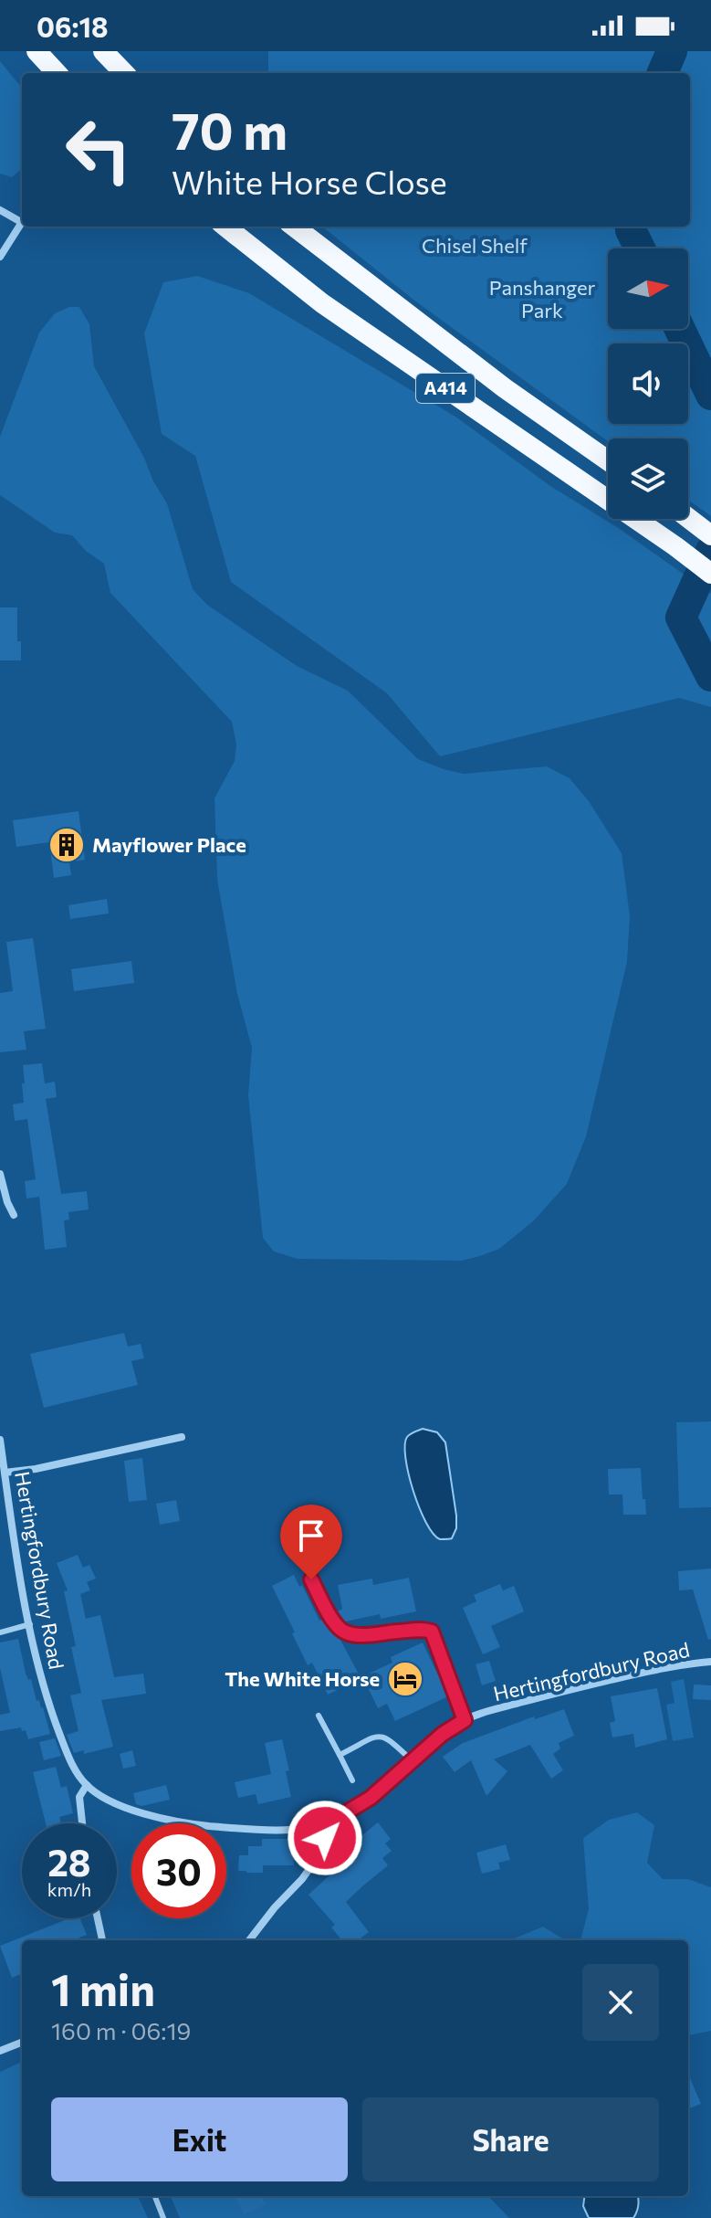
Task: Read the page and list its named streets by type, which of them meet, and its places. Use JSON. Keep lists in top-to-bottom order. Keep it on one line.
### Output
{"streets":{"highway":["A414"],"street":["Hertingfordbury Road"]},"parks":["Chisel Shelf","Panshanger Park"],"places":{"building":["Mayflower Place"],"hotel":["The White Horse"]},"north":"right","page":{"status":"06:18","turn":["70 m","White Horse Close"],"speed":"28 km/h","limit":"30","heading":["1 min","160 m · 06:19"],"buttons":["Exit","Share"]}}
